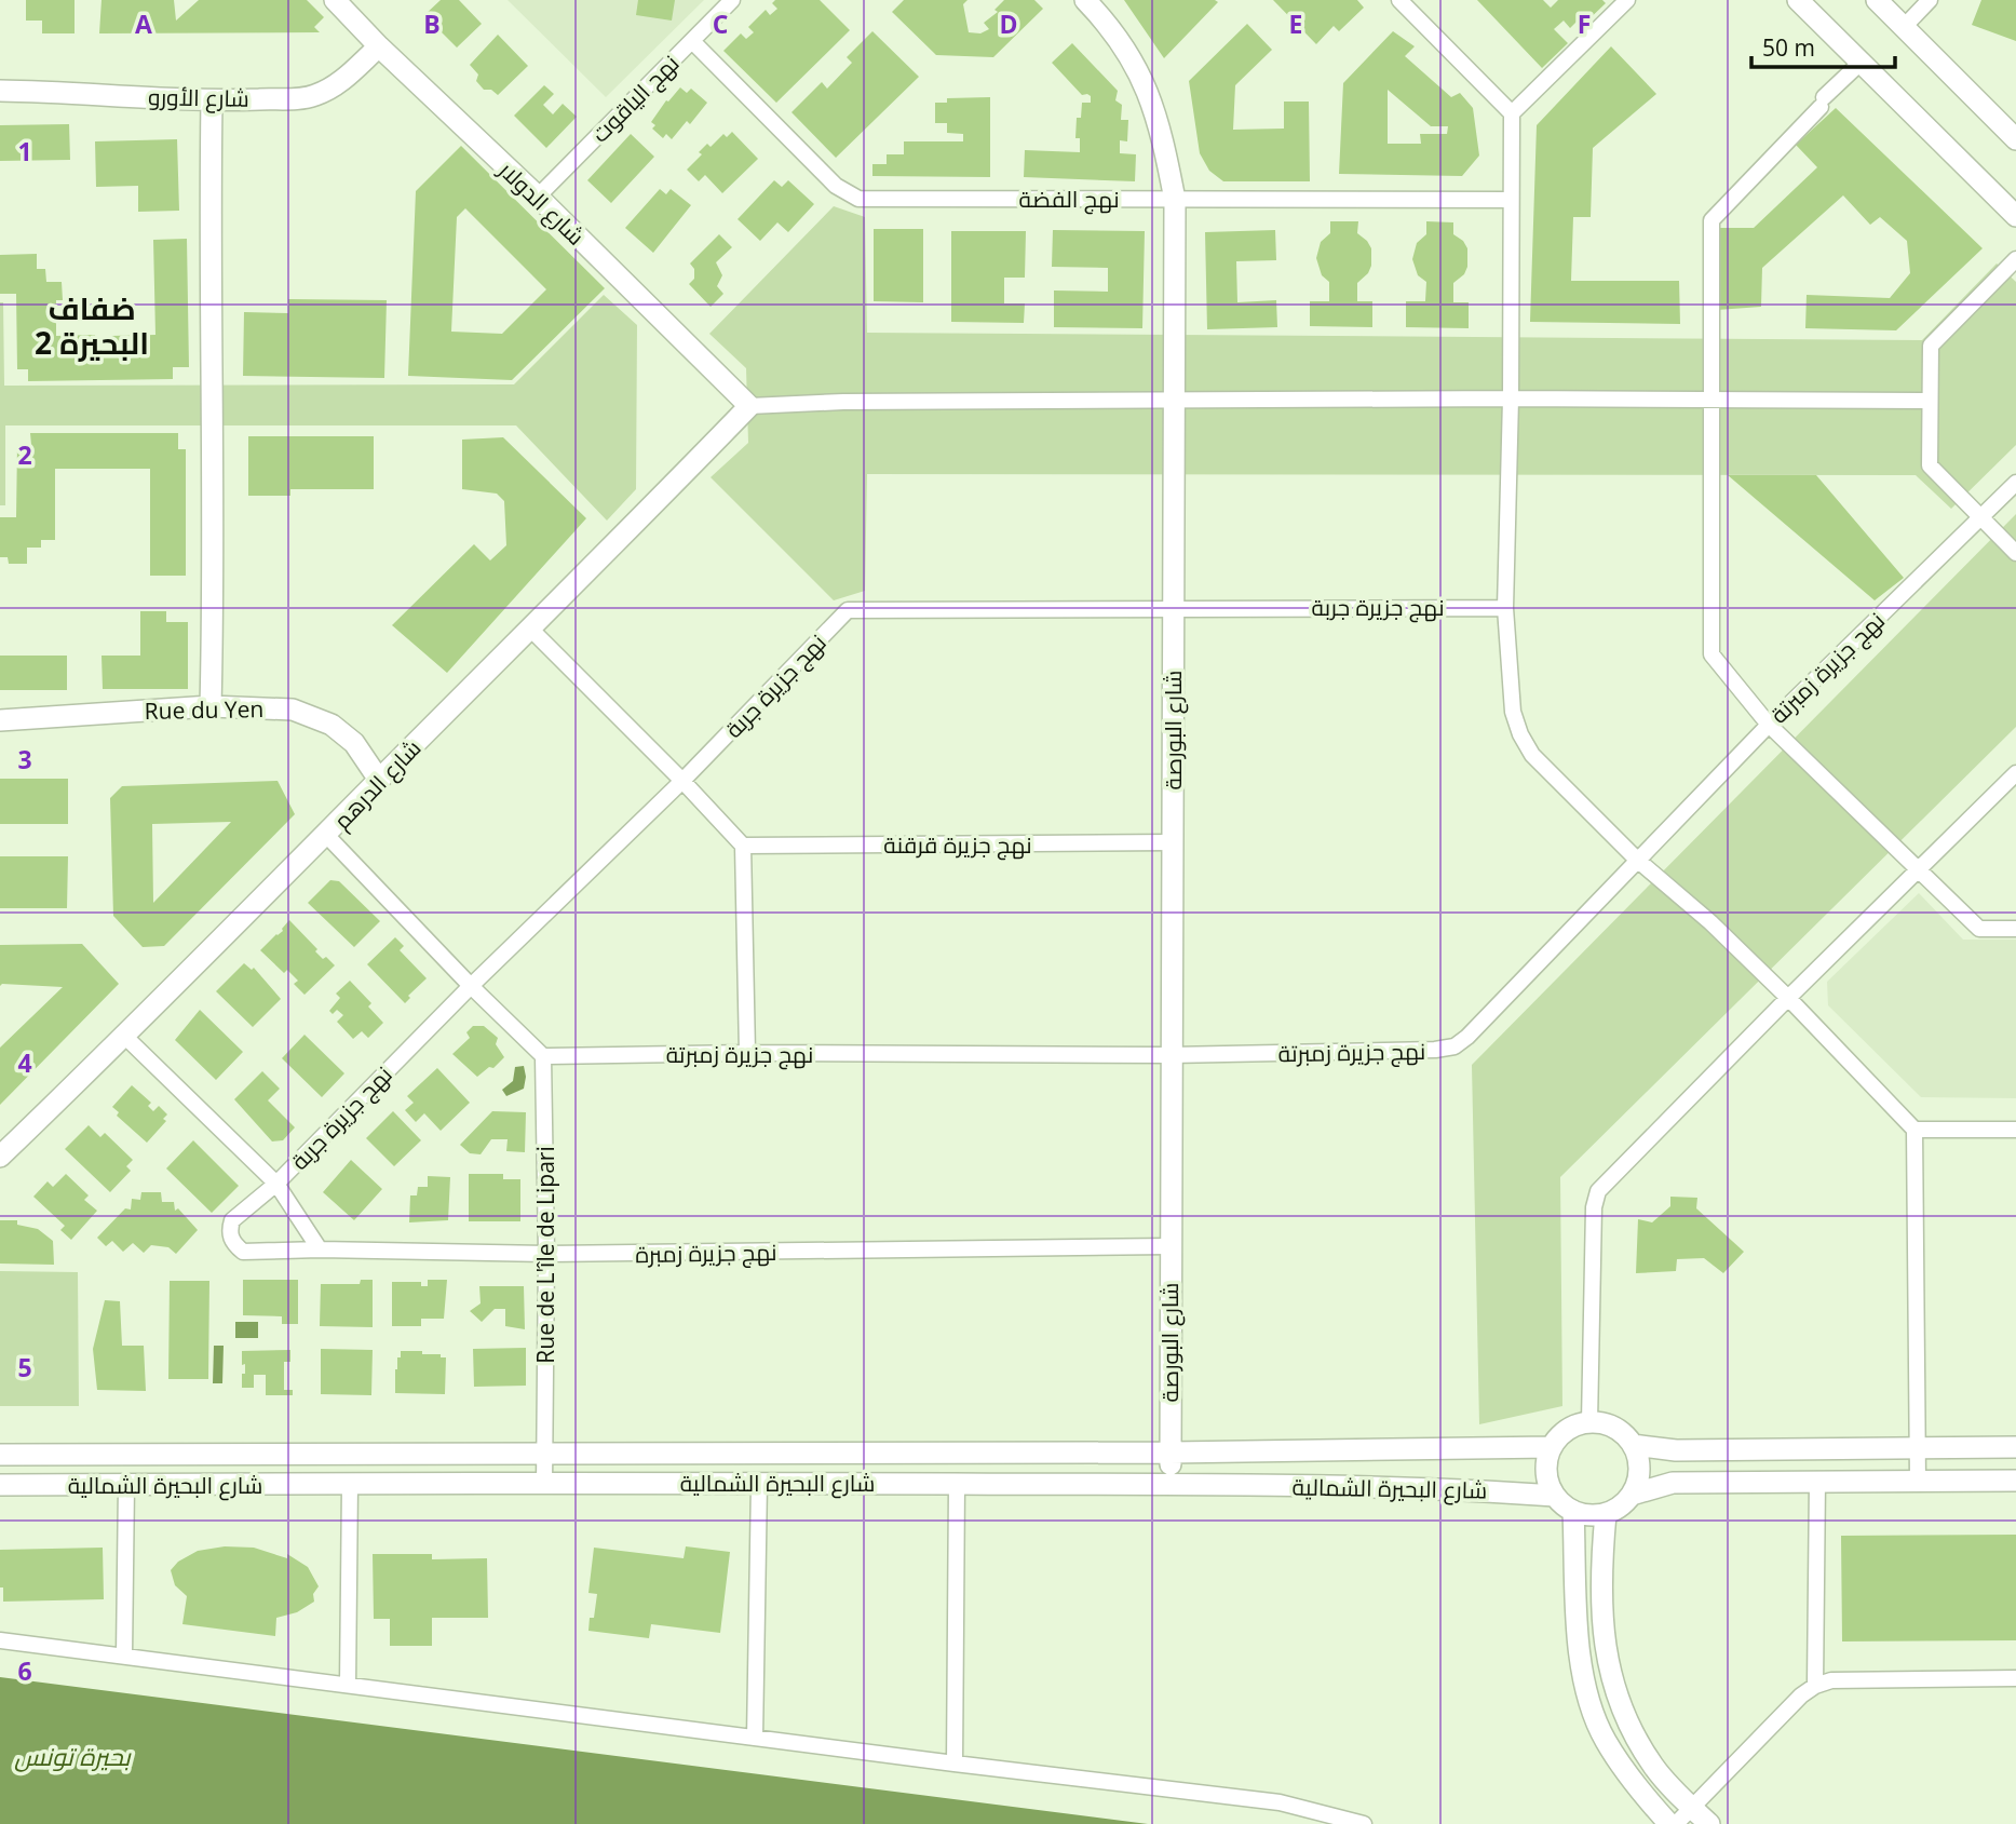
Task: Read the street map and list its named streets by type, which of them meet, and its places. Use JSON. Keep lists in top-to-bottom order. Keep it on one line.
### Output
{"streets":{"street":["شارع الأورو","نهج الياقوت","نهج الفضة","شارع الدولار","نهج جزيرة جربة","نهج جزيرة زمبرتة","Rue du Yen","شارع البورصة","شارع الدرهم","نهج جزيرة قرقنة","نهج جزيرة زمبرة","Rue de L'île de Lipari","شارع البحيرة الشمالية"]},"crossings":[["شارع الأورو","شارع الدولار"],["نهج الياقوت","نهج الفضة"],["نهج الياقوت","شارع الدولار"],["نهج الفضة","شارع البورصة"],["شارع الدولار","شارع الدرهم"],["نهج جزيرة جربة","شارع البورصة"],["نهج جزيرة جربة","نهج جزيرة زمبرة"],["نهج جزيرة زمبرتة","شارع البورصة"],["نهج جزيرة زمبرتة","Rue de L'île de Lipari"],["Rue du Yen","شارع الدرهم"],["شارع البورصة","نهج جزيرة قرقنة"],["شارع البورصة","نهج جزيرة زمبرة"],["شارع البورصة","شارع البحيرة الشمالية"],["نهج جزيرة زمبرة","Rue de L'île de Lipari"],["Rue de L'île de Lipari","شارع البحيرة الشمالية"]],"districts":["ضفاف البحيرة 2"],"water":["بحيرة تونس"],"scale_bar":"50 m","grid":{"columns":["A","B","C","D","E","F"],"rows":["1","2","3","4","5","6"]}}
